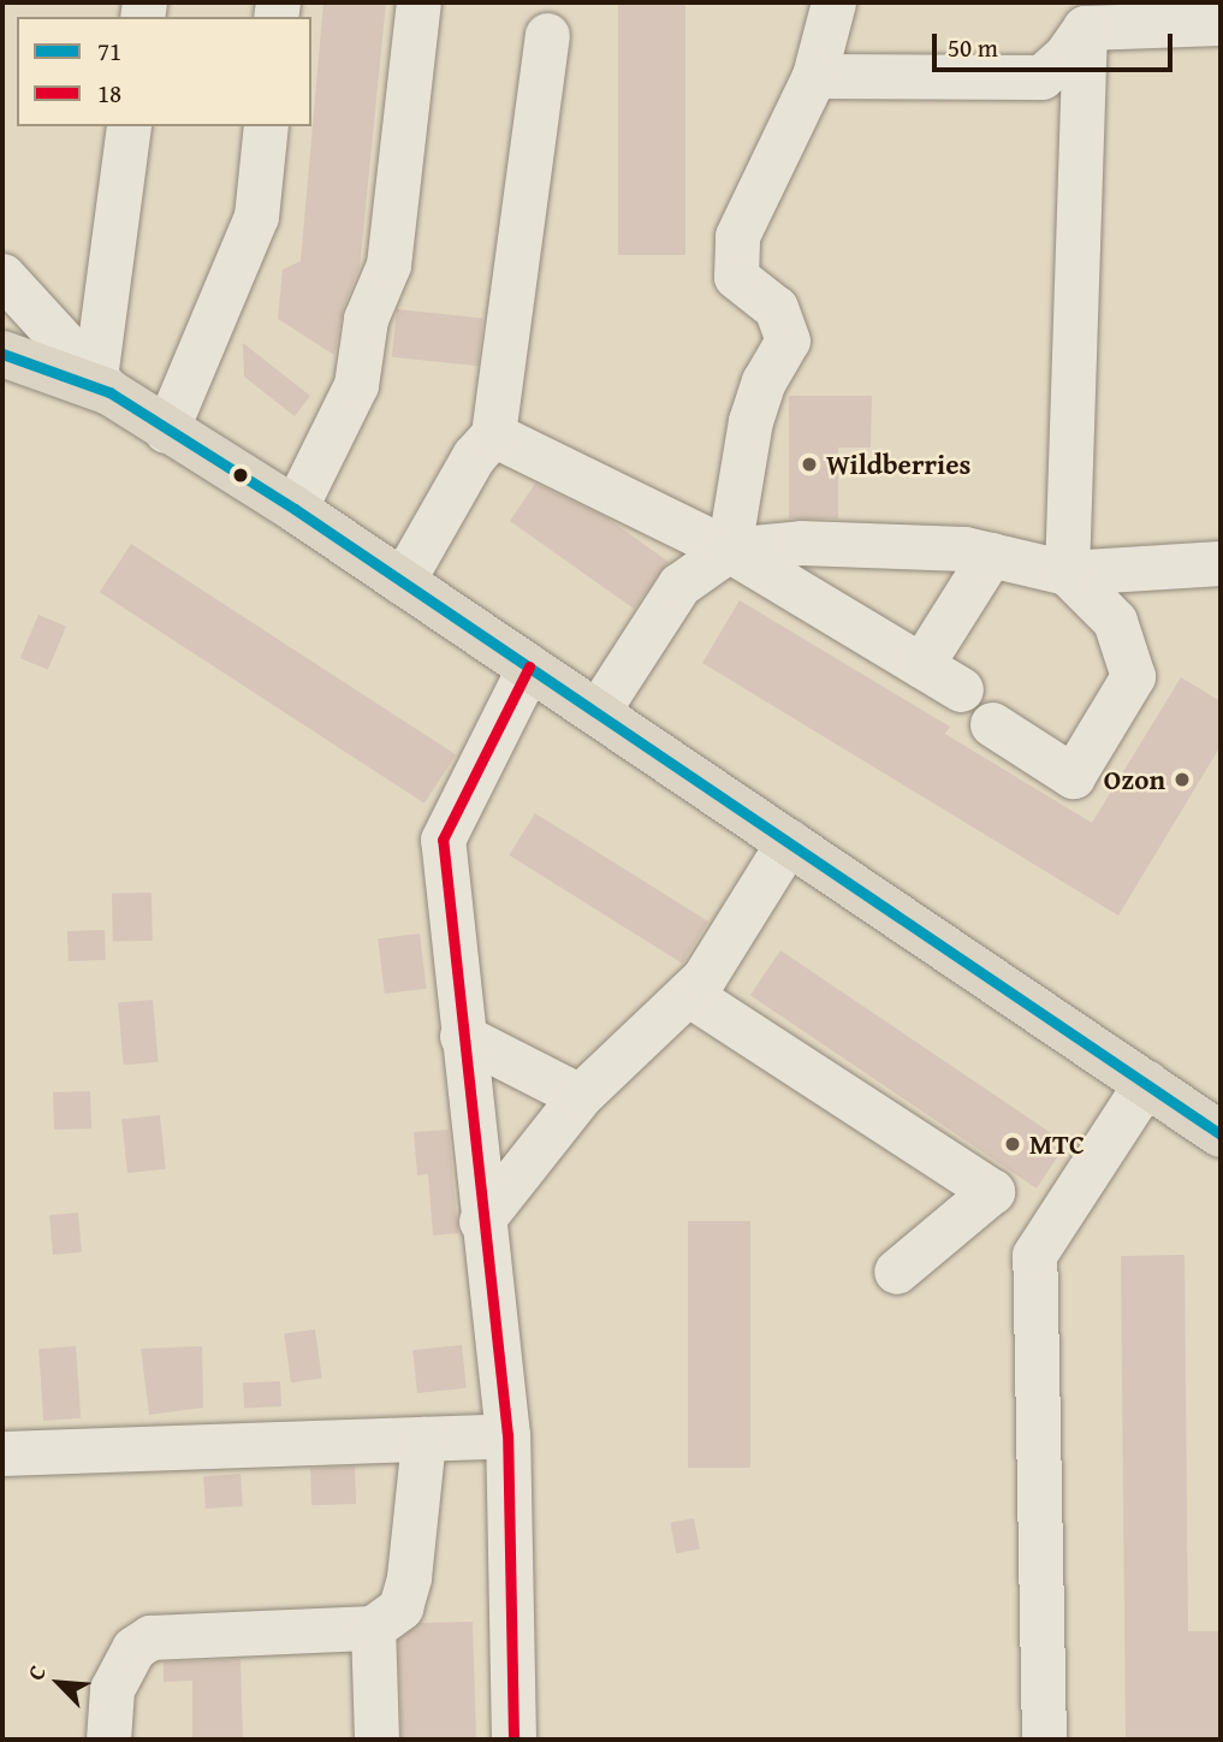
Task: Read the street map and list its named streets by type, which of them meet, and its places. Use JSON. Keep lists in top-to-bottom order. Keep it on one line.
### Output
{"places":["Wildberries","Ozon","МТС"],"lines":["transit line 71","transit line 18"],"legend":["71","18"],"scale_bar":"50 m","north":"top left"}
